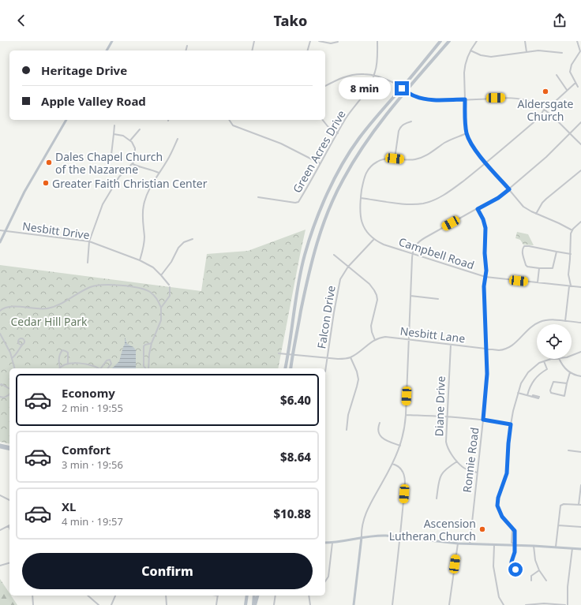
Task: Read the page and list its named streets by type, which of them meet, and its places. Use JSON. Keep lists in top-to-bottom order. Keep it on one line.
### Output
{"streets":{"street":["Green Acres Drive","Nesbitt Drive","Campbell Road","Falcon Drive","Nesbitt Lane","Diane Drive","Ronnie Road"]},"crossings":[["Campbell Road","Falcon Drive"],["Campbell Road","Ronnie Road"],["Nesbitt Lane","Diane Drive"],["Nesbitt Lane","Ronnie Road"],["Diane Drive","Ronnie Road"]],"parks":["Cedar Hill Park"],"places":["Aldersgate Church","Dales Chapel Church of the Nazarene","Greater Faith Christian Center","Ascension Lutheran Church"],"page":{"header":"Tako","banner":["Heritage Drive","Apple Valley Road"],"bubble":"8 min","list":[{"name":"Economy","note":"2 min · 19:55","value":"$6.40"},{"name":"Comfort","note":"3 min · 19:56","value":"$8.64"},{"name":"XL","note":"4 min · 19:57","value":"$10.88"}],"buttons":"Confirm"}}
